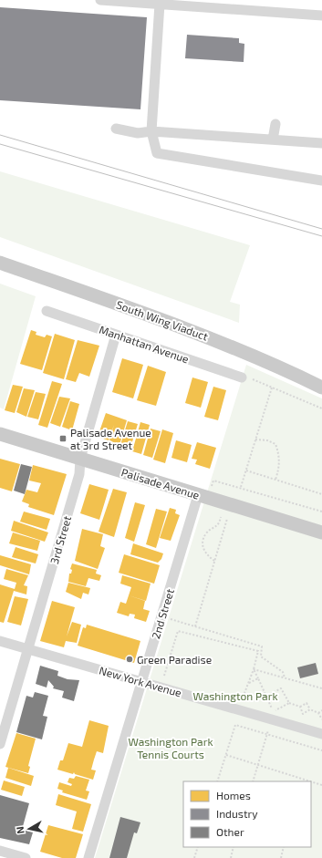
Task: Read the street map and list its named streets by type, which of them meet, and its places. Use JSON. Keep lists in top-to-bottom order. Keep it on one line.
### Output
{"streets":{"main road":["South Wing Viaduct","Palisade Avenue"],"street":["Manhattan Avenue","3rd Street","2nd Street","New York Avenue"]},"crossings":[["Manhattan Avenue","3rd Street"],["Palisade Avenue","3rd Street"],["Palisade Avenue","2nd Street"],["3rd Street","New York Avenue"],["2nd Street","New York Avenue"]],"parks":["Washington Park","Washington Park Tennis Courts"],"places":{"transit":["Palisade Avenue at 3rd Street"],"other":["Green Paradise"]},"legend":["Homes","Industry","Other"],"north":"left"}
